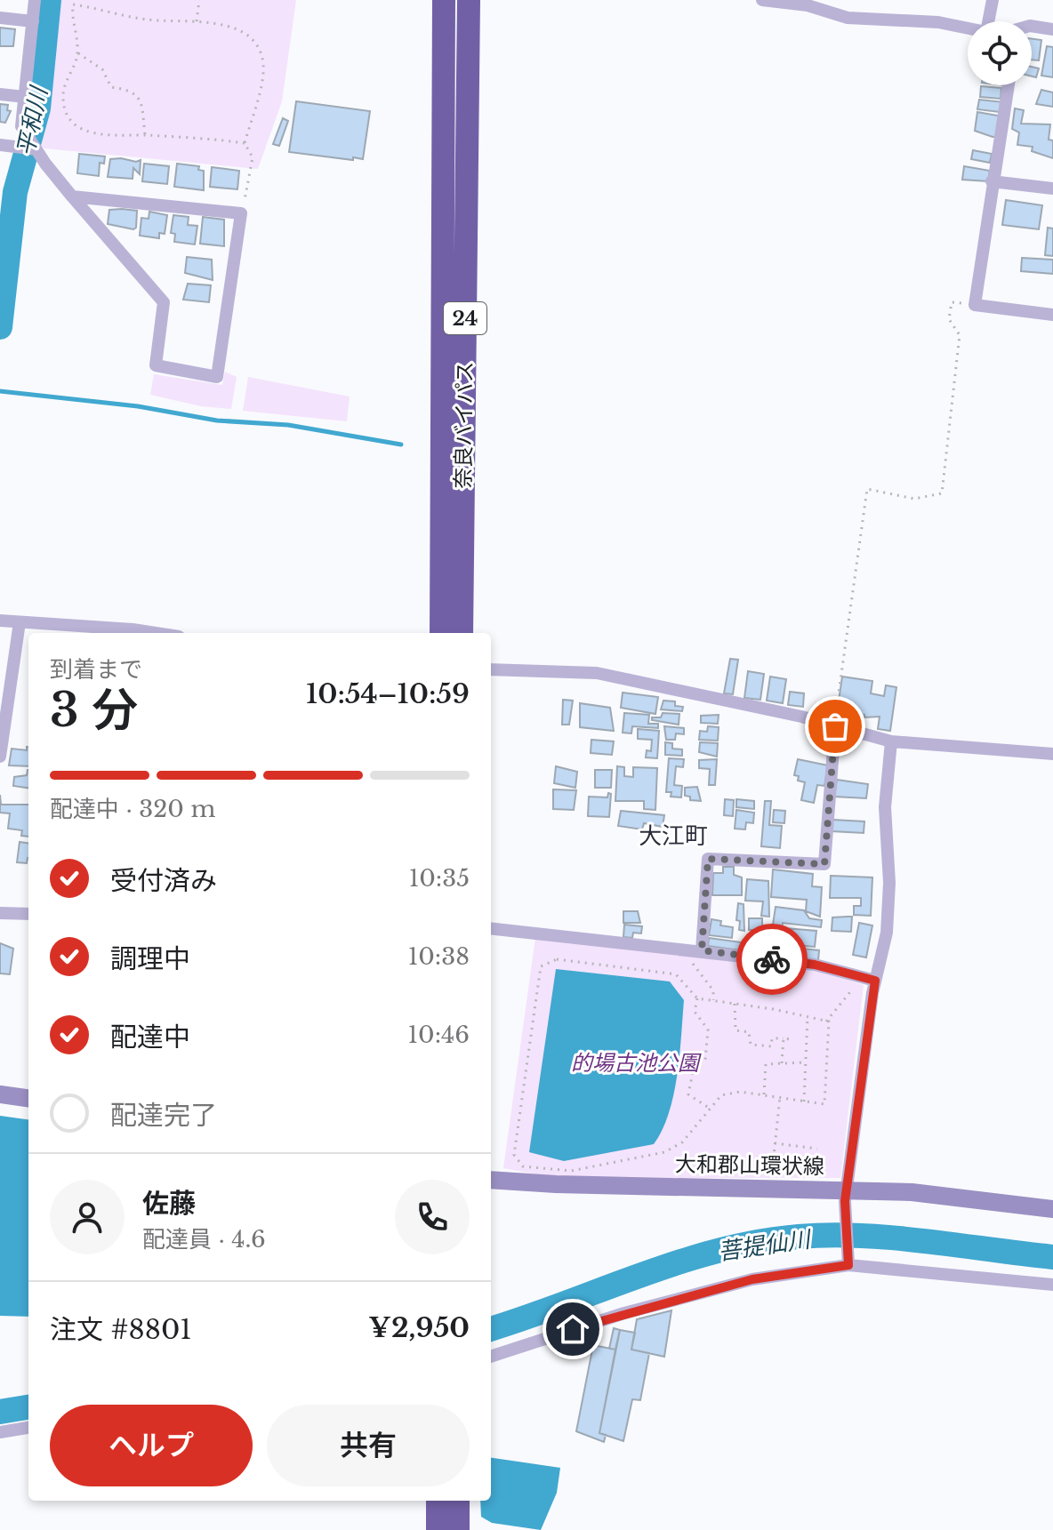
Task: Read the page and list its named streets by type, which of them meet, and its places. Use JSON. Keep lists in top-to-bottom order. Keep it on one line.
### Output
{"streets":{"highway":["24","奈良バイパス"],"main road":["大和郡山環状線"]},"districts":["大江町"],"water":["平和川","菩提仙川"],"parks":["的場古池公園"],"page":{"heading":["3 分","到着まで","10:54–10:59"],"panel":["佐藤","配達員 · 4.6","注文 #8801","¥2,950"],"bar":"配達中 · 320 m","list":[["受付済み","10:35"],["調理中","10:38"],["配達中","10:46"],"配達完了"],"buttons":["ヘルプ","共有"]}}
